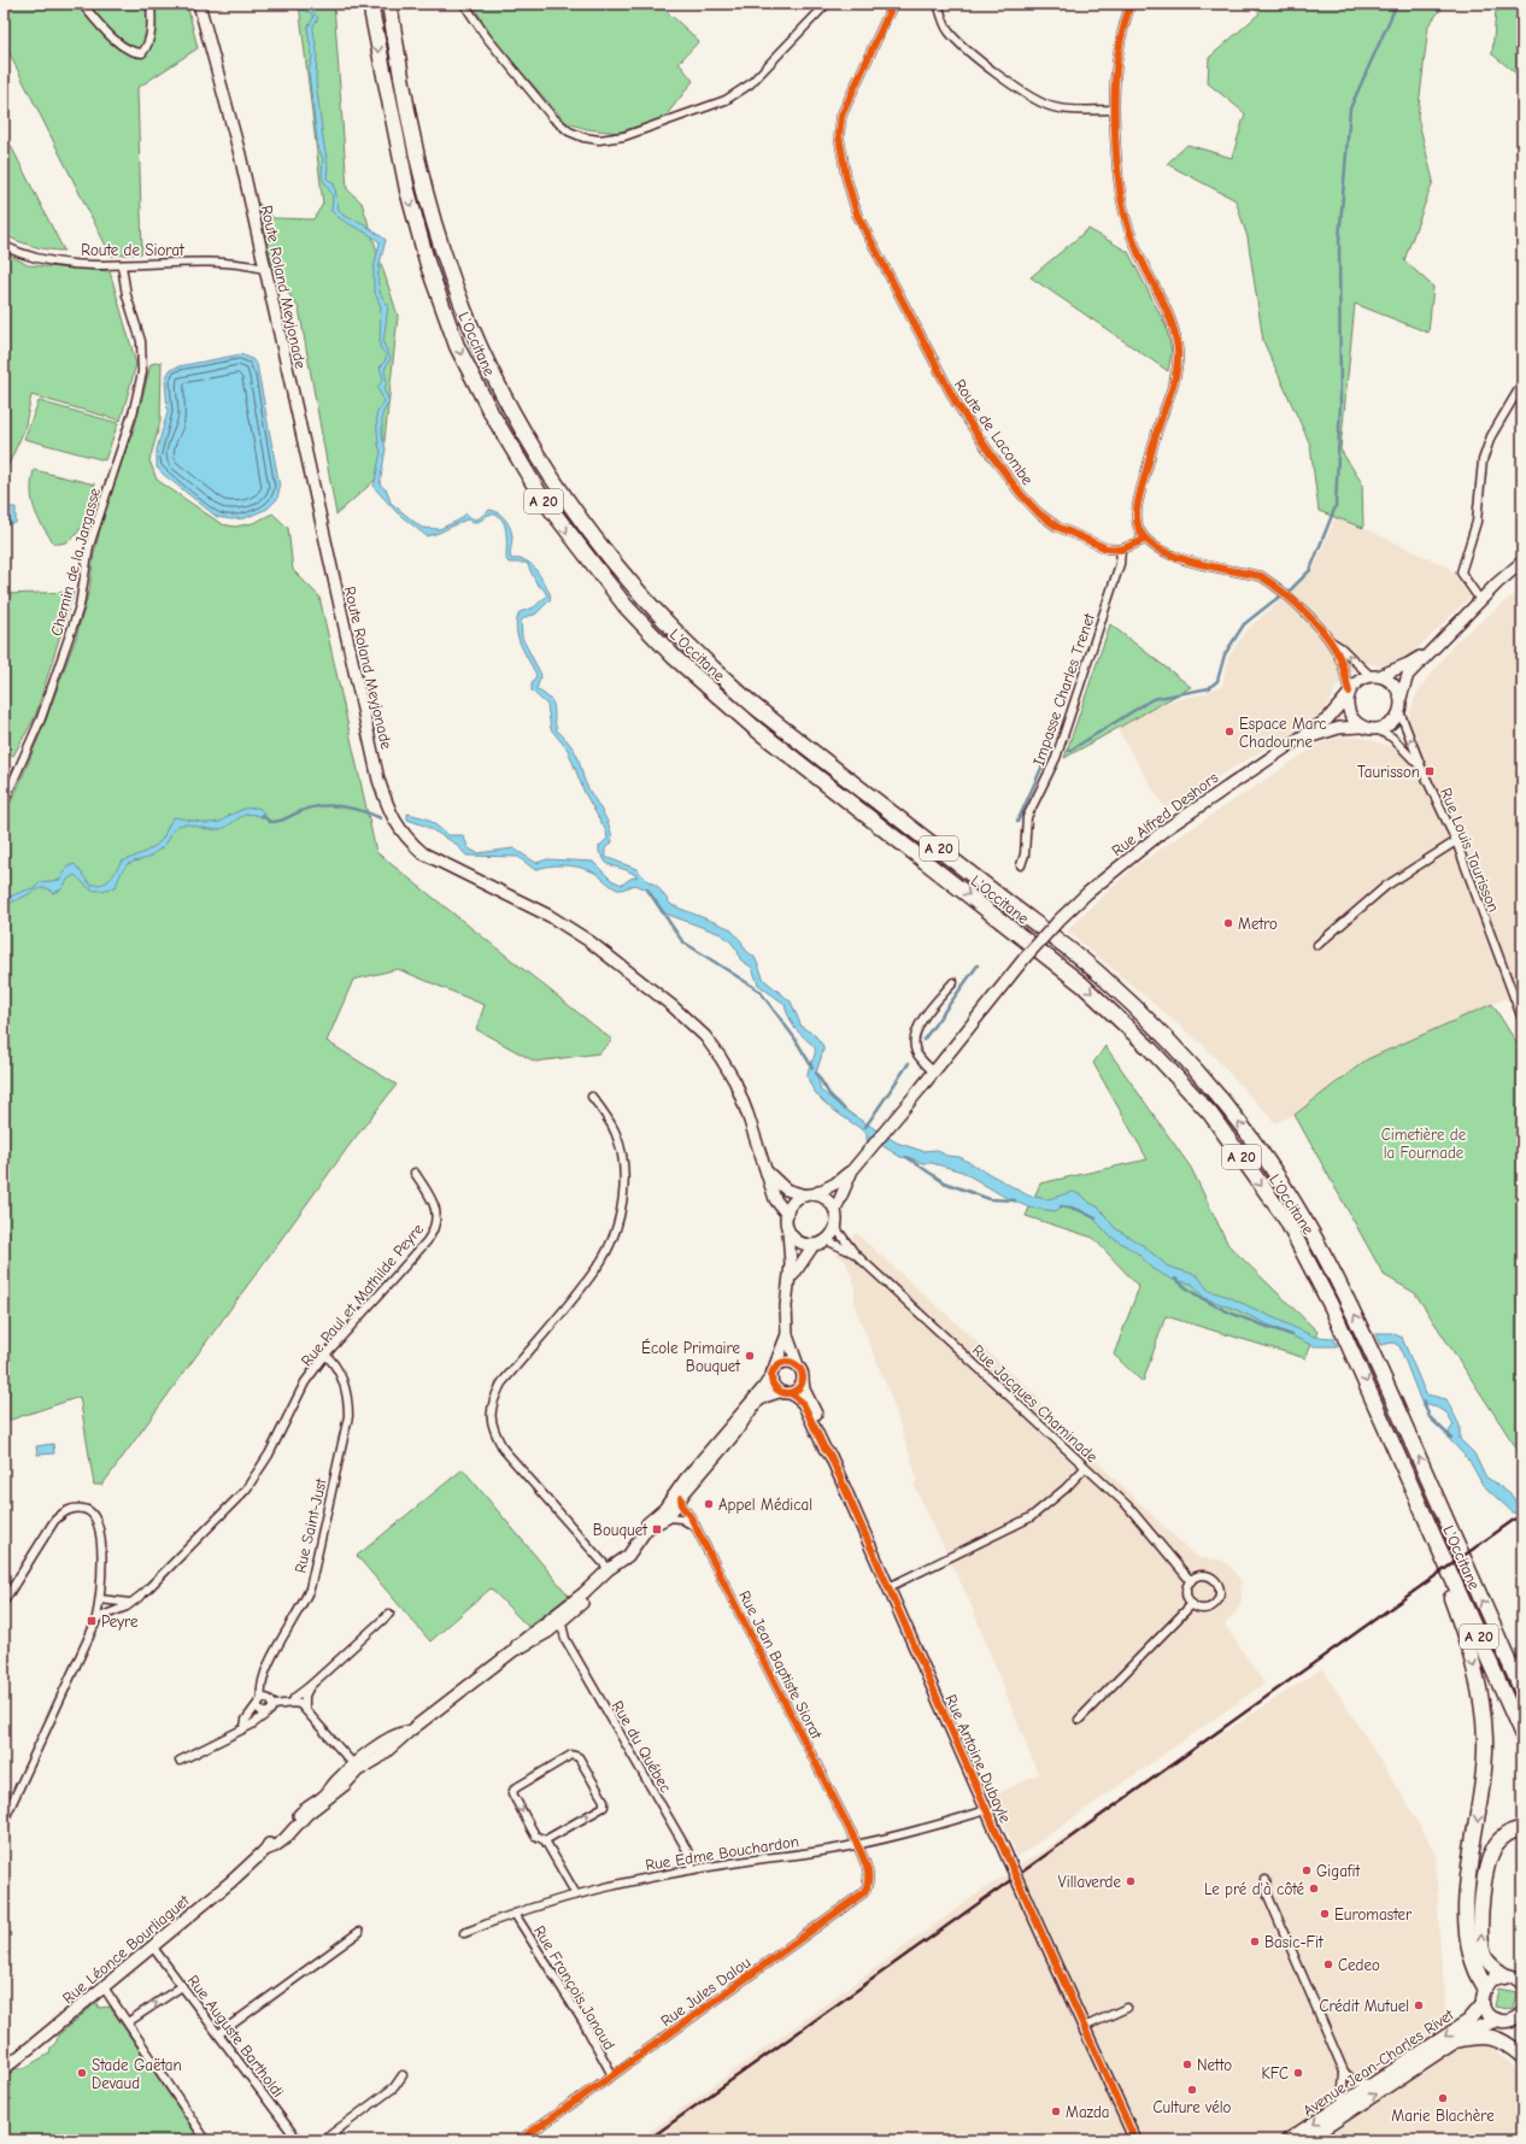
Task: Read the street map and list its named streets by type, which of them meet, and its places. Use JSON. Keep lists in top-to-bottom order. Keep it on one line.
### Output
{"streets":{"highway":["L'Occitane","A 20"],"main road":["Route Roland Meyjonade","Rue Alfred Deshors","Rue Antoine Dubayle","Rue Léonce Bourliaguet","Avenue Jean-Charles Rivet"],"street":["Route de Siorat","Route de Lacombe","Chemin de la Jargasse","Impasse Charles Trenet","Rue Louis Taurisson","Rue Paul et Mathilde Peyre","Rue Jacques Chaminade","Rue Saint-Just","Rue Jean Baptiste Siorat","Rue du Québec","Rue Edme Bouchardon","Rue François Janaud","Rue Jules Dalou","Rue Auguste Bartholdi"]},"crossings":[["Route de Siorat","Route Roland Meyjonade"],["Route de Siorat","Chemin de la Jargasse"],["Route Roland Meyjonade","Rue Jacques Chaminade"],["Route de Lacombe","Impasse Charles Trenet"],["Rue Paul et Mathilde Peyre","Rue Saint-Just"],["Rue Jean Baptiste Siorat","Rue Edme Bouchardon"],["Rue Jean Baptiste Siorat","Rue Léonce Bourliaguet"],["Rue Jean Baptiste Siorat","Rue Jules Dalou"],["Rue du Québec","Rue Edme Bouchardon"],["Rue du Québec","Rue Léonce Bourliaguet"],["Rue Antoine Dubayle","Rue Edme Bouchardon"],["Rue Antoine Dubayle","Rue Léonce Bourliaguet"],["Rue Edme Bouchardon","Rue François Janaud"],["Rue Edme Bouchardon","Rue Jules Dalou"],["Rue Léonce Bourliaguet","Rue Auguste Bartholdi"],["Rue François Janaud","Rue Jules Dalou"]],"parks":["Cimetière de la Fournade"],"places":{"other":["Espace Marc Chadourne","Metro","École Primaire Bouquet","Appel Médical","Gigafit","Villaverde","Le pré d'à côté","Euromaster","Basic-Fit","Cedeo","Crédit Mutuel","Netto","Stade Gaëtan Devaud","KFC","Culture vélo","Marie Blachère","Mazda"],"transit":["Taurisson","Bouquet","Peyre"]}}
